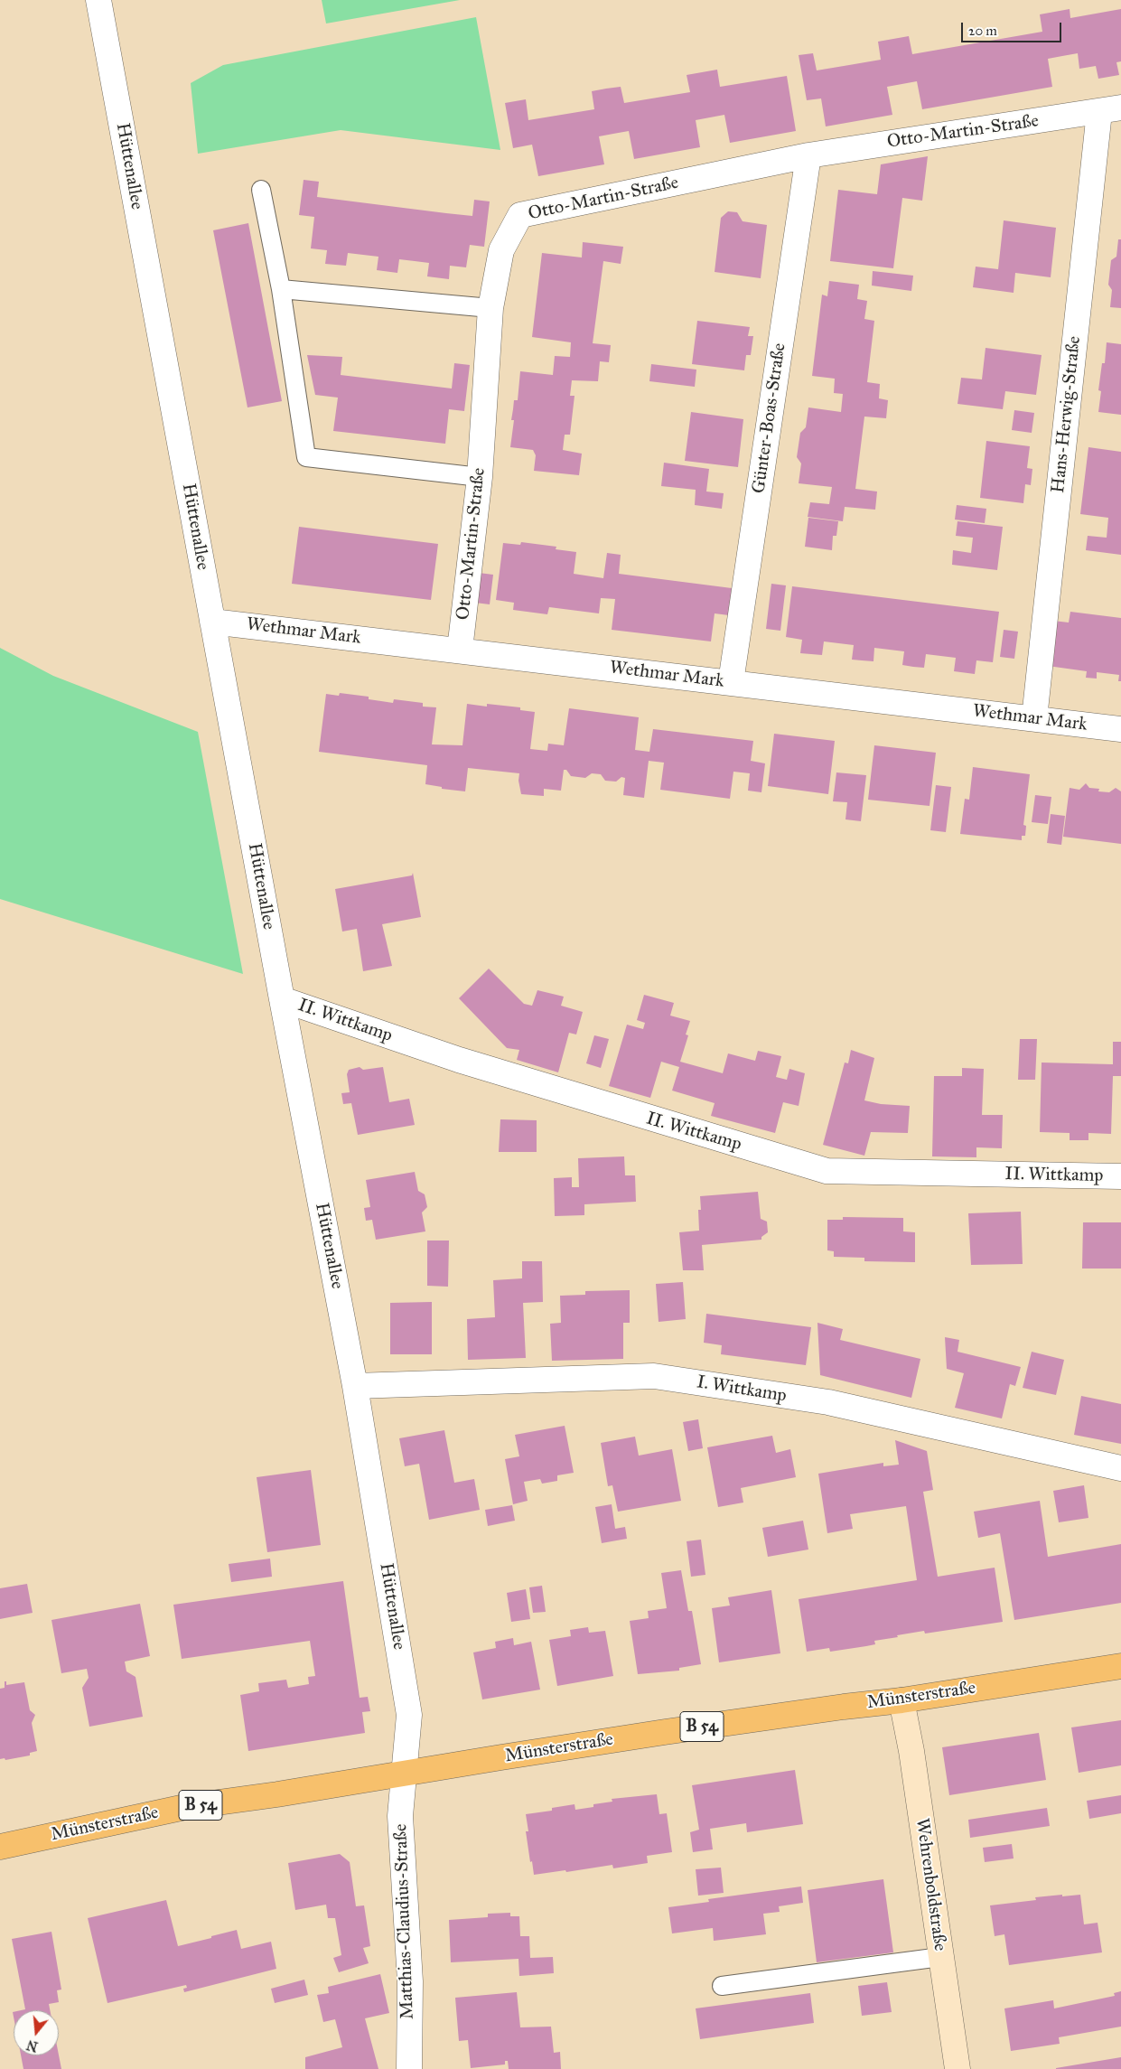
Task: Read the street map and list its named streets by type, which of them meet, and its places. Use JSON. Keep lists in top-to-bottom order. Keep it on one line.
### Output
{"streets":{"main road":["Münsterstraße","B 54"],"street":["Otto-Martin-Straße","Hüttenallee","Hans-Herwig-Straße","Günter-Boas-Straße","Wethmar Mark","II. Wittkamp","I. Wittkamp","Wehrenboldstraße","Matthias-Claudius-Straße"]},"crossings":[["Otto-Martin-Straße","Hans-Herwig-Straße"],["Otto-Martin-Straße","Günter-Boas-Straße"],["Otto-Martin-Straße","Wethmar Mark"],["Hüttenallee","Wethmar Mark"],["Hüttenallee","II. Wittkamp"],["Hüttenallee","I. Wittkamp"],["Hüttenallee","Münsterstraße"],["Hüttenallee","Matthias-Claudius-Straße"],["Hans-Herwig-Straße","Wethmar Mark"],["Günter-Boas-Straße","Wethmar Mark"],["Münsterstraße","Wehrenboldstraße"],["Münsterstraße","Matthias-Claudius-Straße"]],"scale_bar":"20 m","north":"bottom"}
